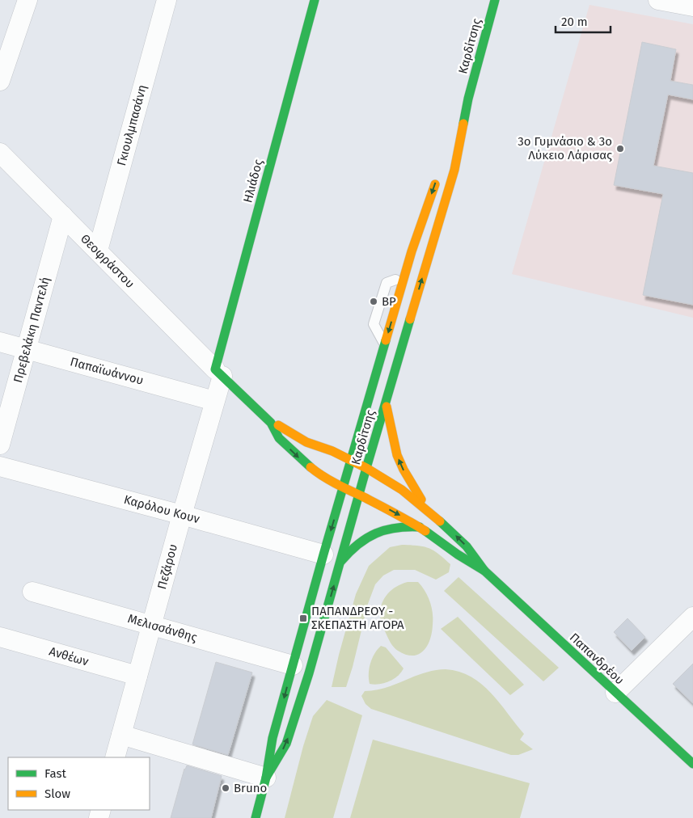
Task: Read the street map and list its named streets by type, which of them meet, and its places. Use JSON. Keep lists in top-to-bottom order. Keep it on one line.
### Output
{"streets":{"main road":["Καρδίτσης","Ηλιάδος","Παπανδρέου"],"street":["Γκιουλμπασάνη","Θεοφράστου","Πρεβελάκη Παντελή","Παπαϊωάννου","Καρόλου Κουν","Πεζάρου","Μελισσάνθης","Ανθέων"]},"crossings":[["Καρδίτσης","Καρόλου Κουν"],["Καρδίτσης","Μελισσάνθης"],["Γκιουλμπασάνη","Θεοφράστου"],["Ηλιάδος","Θεοφράστου"],["Ηλιάδος","Πεζάρου"],["Θεοφράστου","Πρεβελάκη Παντελή"],["Θεοφράστου","Πεζάρου"],["Πρεβελάκη Παντελή","Παπαϊωάννου"],["Παπαϊωάννου","Πεζάρου"],["Καρόλου Κουν","Πεζάρου"],["Πεζάρου","Μελισσάνθης"],["Πεζάρου","Ανθέων"]],"places":{"other":["3ο Γυμνάσιο & 3ο Λύκειο Λάρισας","BP","Bruno"],"transit":["ΠΑΠΑΝΔΡΕΟΥ - ΣΚΕΠΑΣΤΗ ΑΓΟΡΑ"]},"legend":["Fast","Slow"],"scale_bar":"20 m"}
